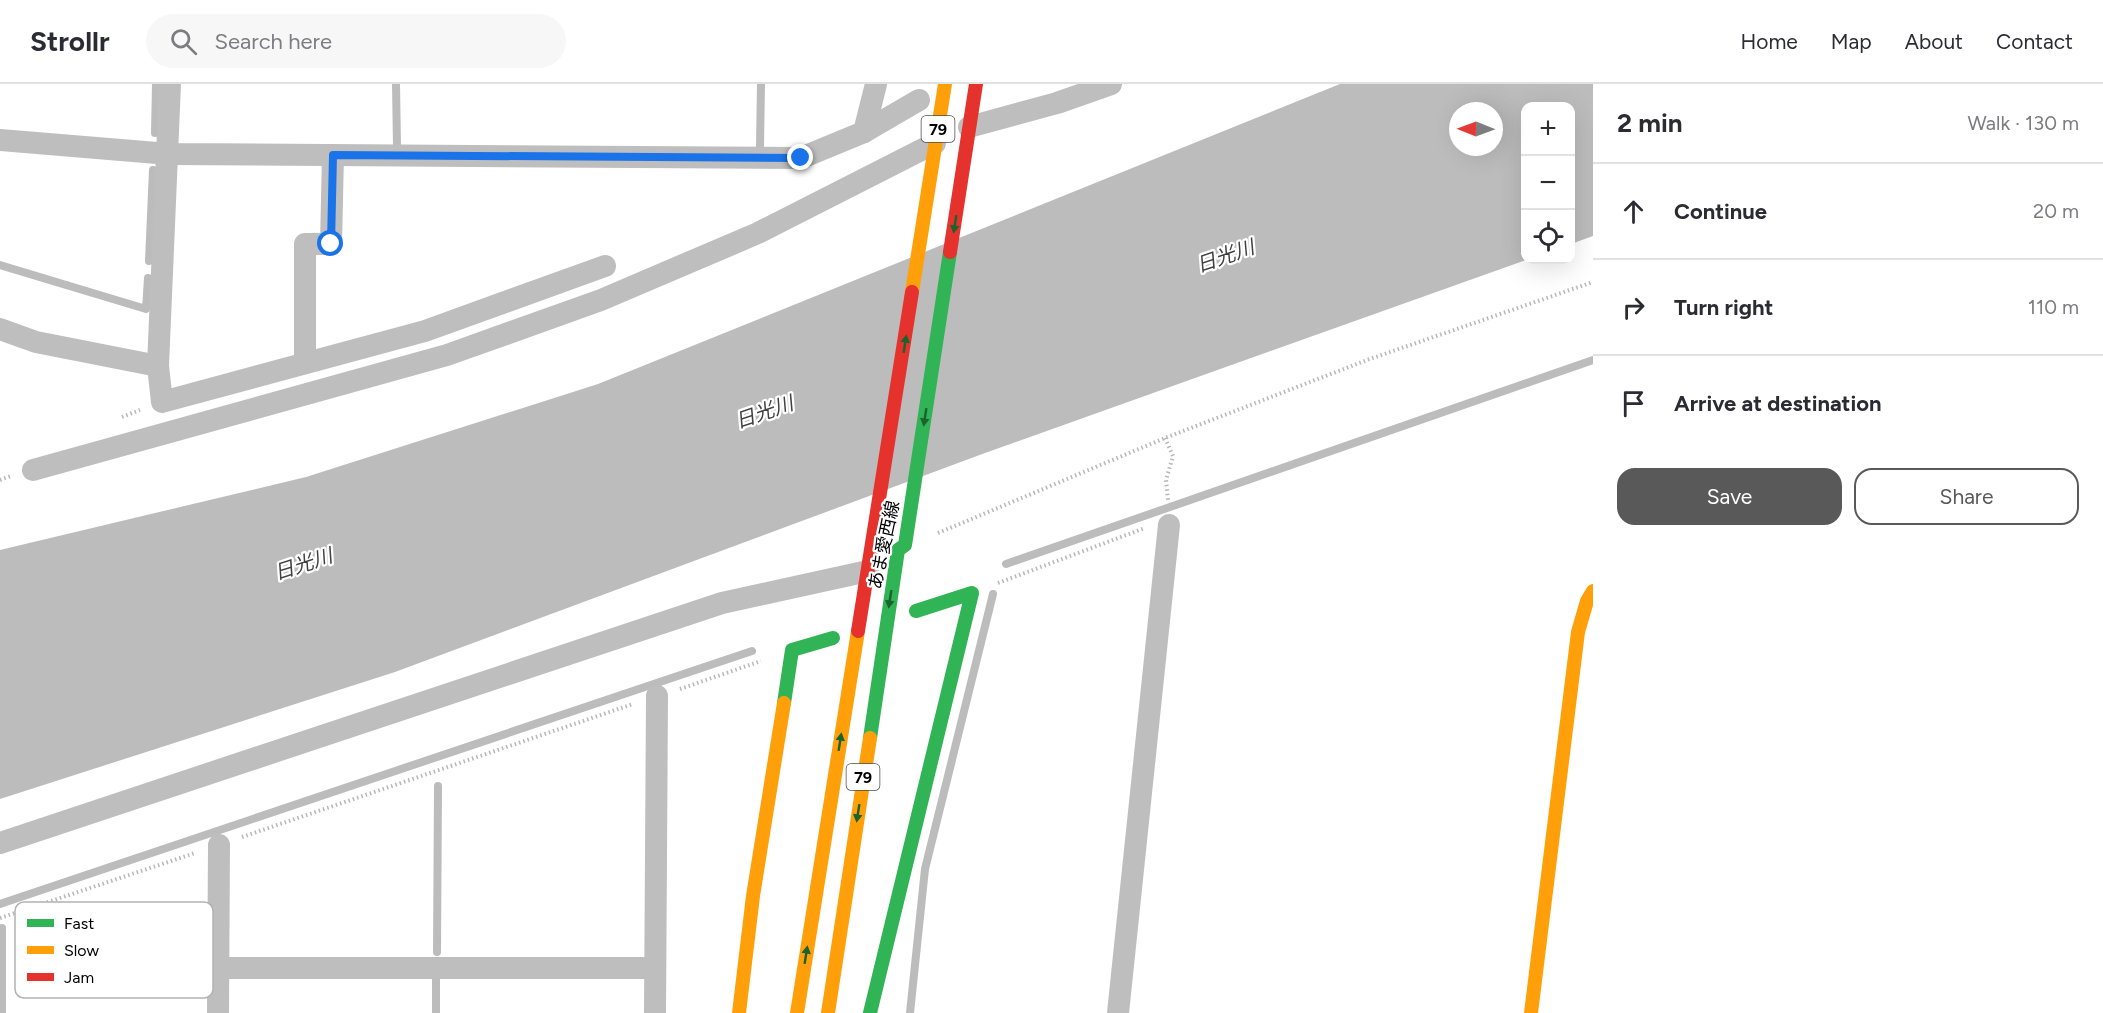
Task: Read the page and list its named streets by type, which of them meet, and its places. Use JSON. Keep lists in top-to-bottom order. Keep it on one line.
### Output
{"streets":{"main road":["79","あま愛西線"]},"water":["日光川"],"legend":["Fast","Slow","Jam"],"north":"left","page":{"header":"Strollr","search":"Search here","nav":["Home","Map","About","Contact"],"heading":["2 min","Walk · 130 m"],"map_buttons":["+","−"],"list":[["Continue","20 m"],["Turn right","110 m"],"Arrive at destination"],"buttons":["Save","Share"]}}
